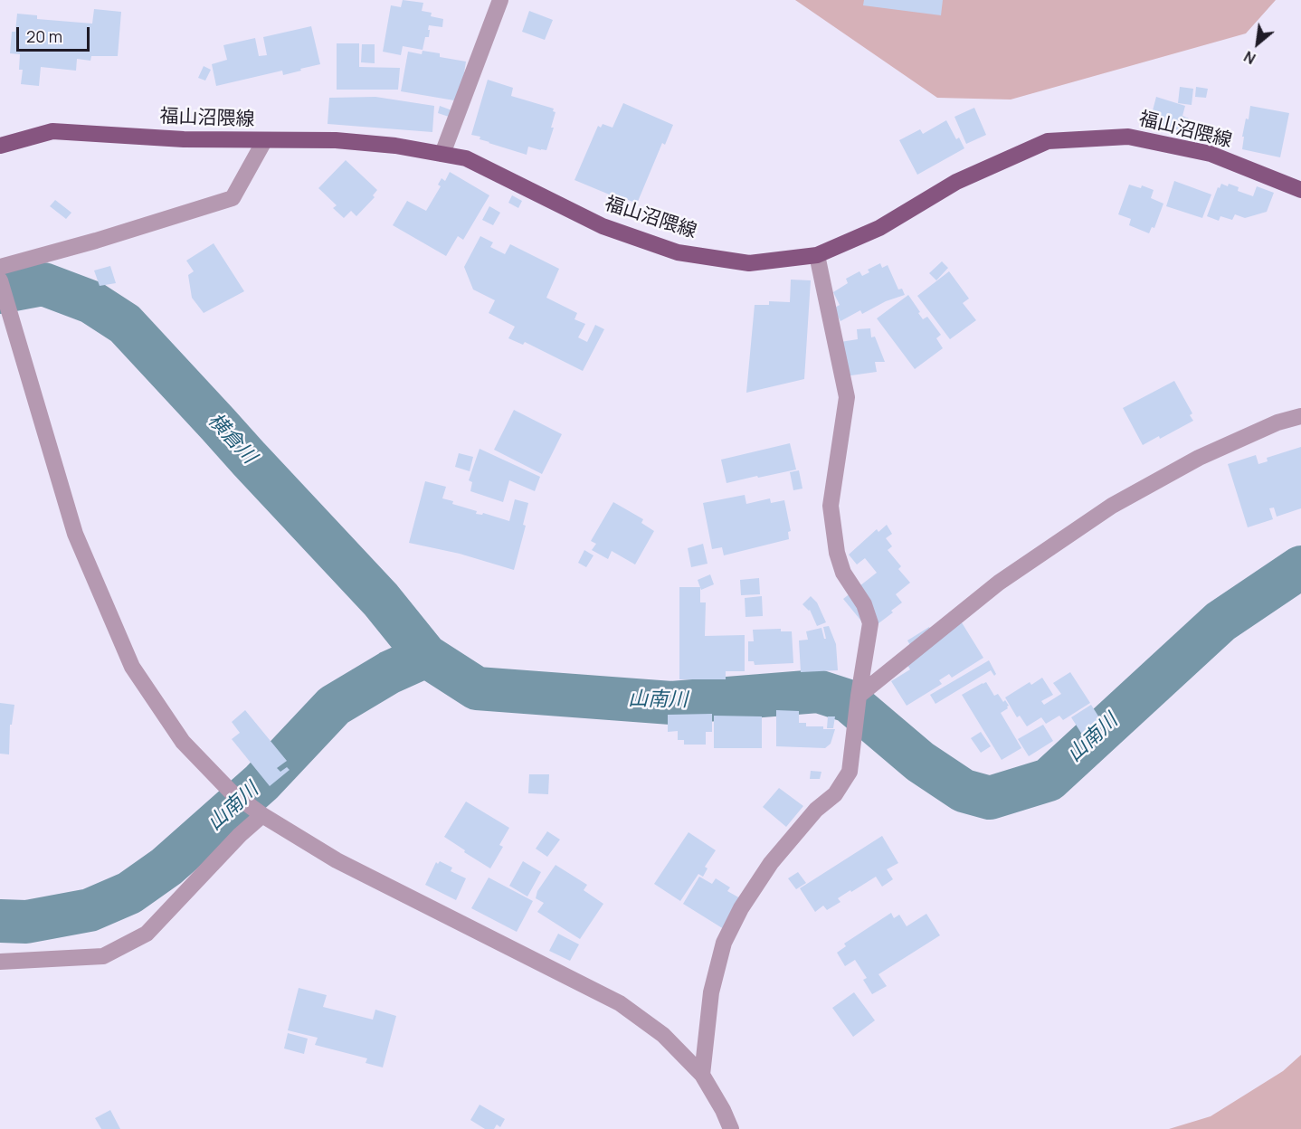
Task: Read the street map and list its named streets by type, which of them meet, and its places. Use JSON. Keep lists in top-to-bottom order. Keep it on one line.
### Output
{"streets":{"main road":["福山沼隈線"]},"water":["横倉川","山南川"],"scale_bar":"20 m","north":"bottom left"}
